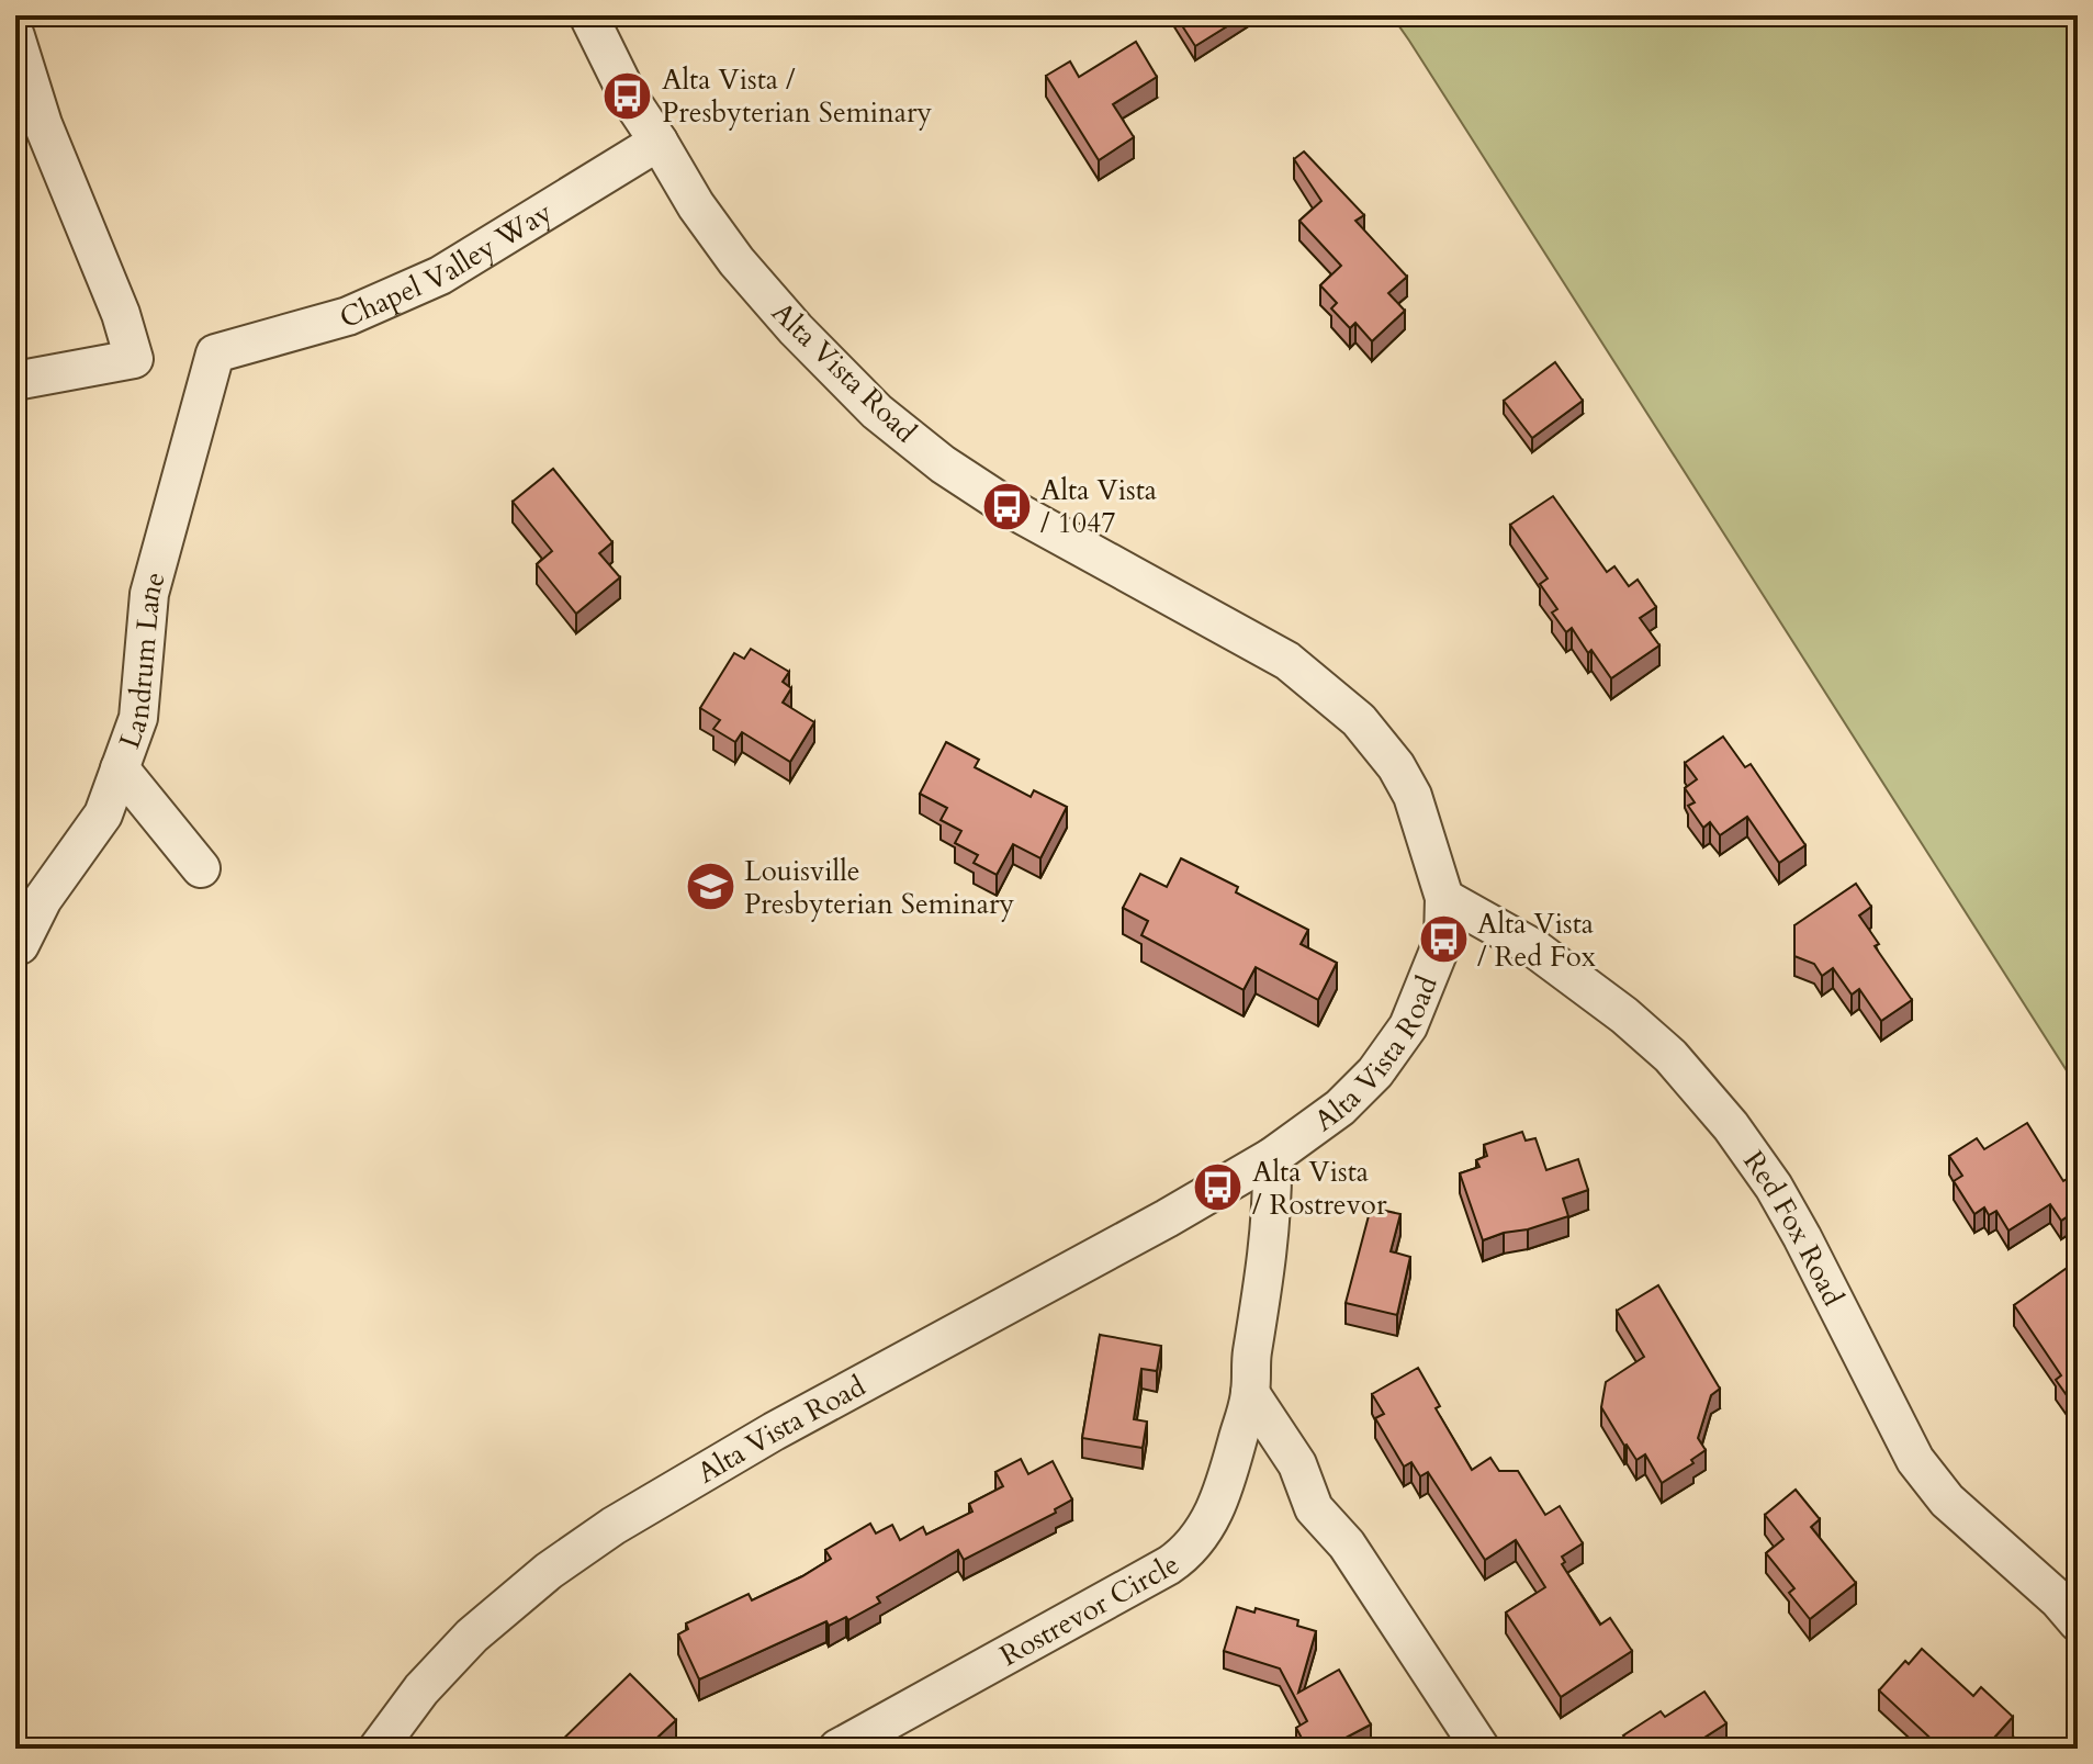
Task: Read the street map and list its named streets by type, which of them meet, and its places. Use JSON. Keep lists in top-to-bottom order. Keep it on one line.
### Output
{"streets":{"street":["Chapel Valley Way","Alta Vista Road","Landrum Lane","Red Fox Road","Rostrevor Circle"]},"crossings":[["Chapel Valley Way","Alta Vista Road"],["Chapel Valley Way","Landrum Lane"],["Alta Vista Road","Red Fox Road"],["Alta Vista Road","Rostrevor Circle"]],"places":{"bus stop":["Alta Vista / Presbyterian Seminary","Alta Vista / 1047","Alta Vista / Red Fox","Alta Vista / Rostrevor"],"school or university":["Louisville Presbyterian Seminary"]}}
